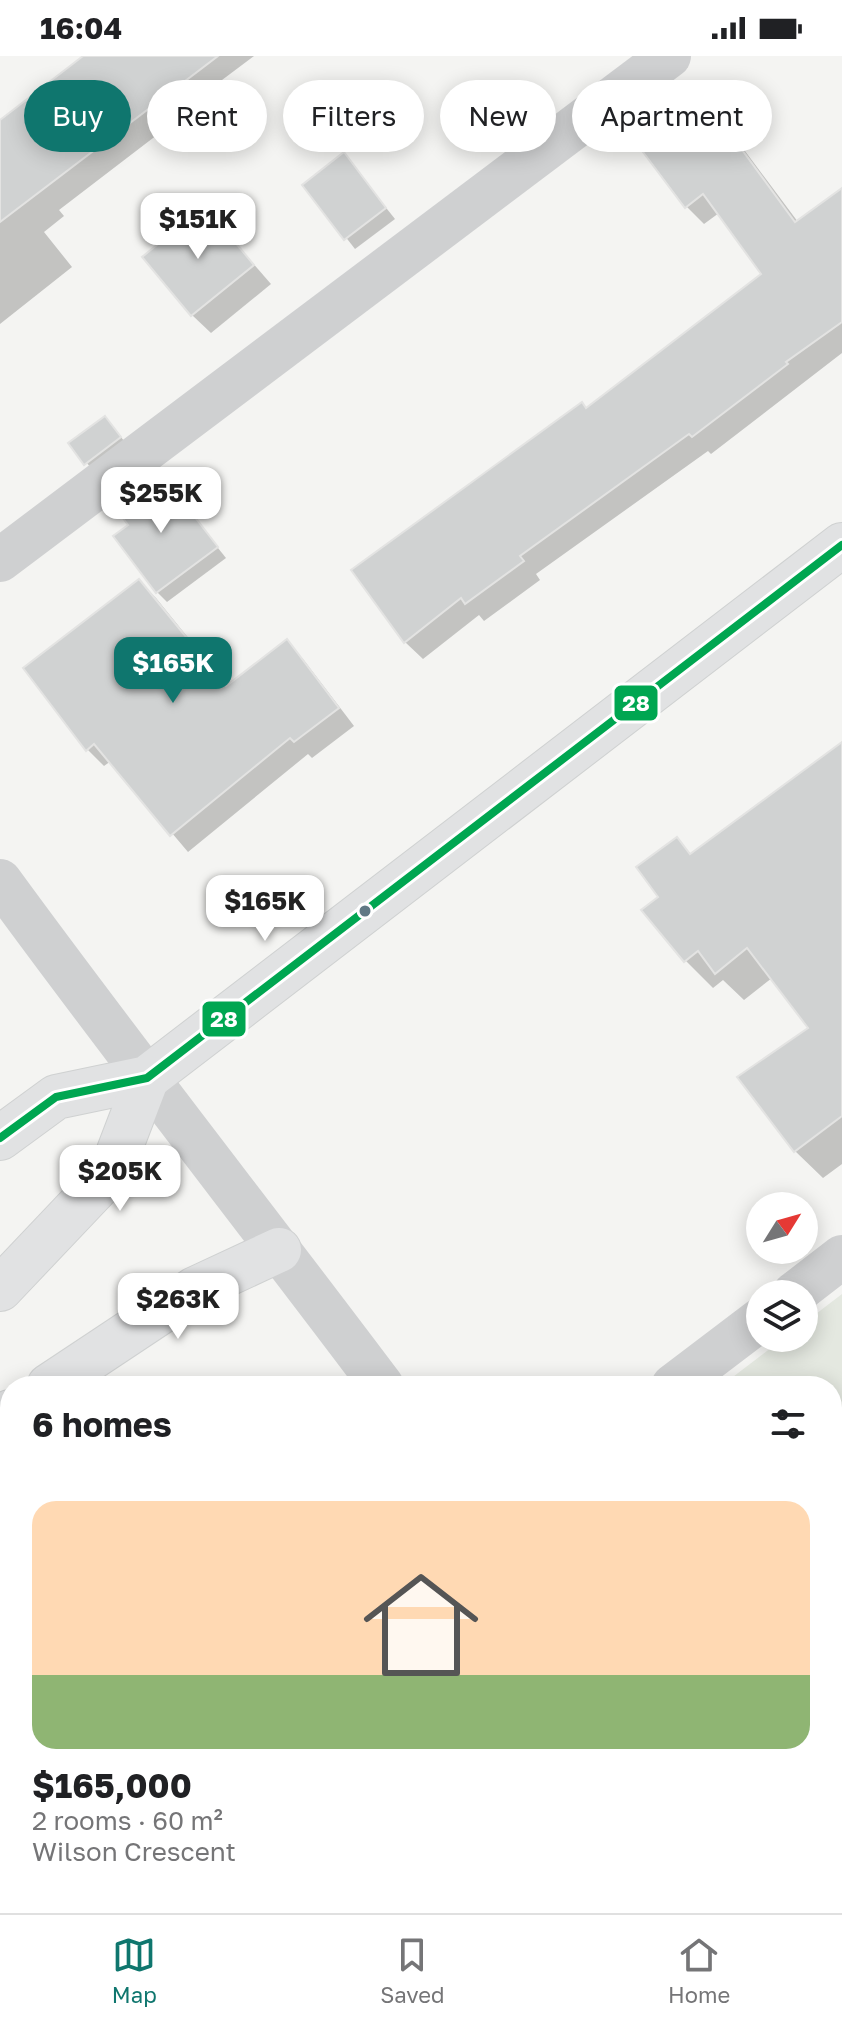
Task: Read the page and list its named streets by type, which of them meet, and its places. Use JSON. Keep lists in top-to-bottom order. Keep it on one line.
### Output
{"lines":["transit line 28"],"north":"top right","page":{"status":"16:04","chip":["Buy","Rent","Filters","New","Apartment"],"price":["$151K","$255K","$165K","$165K","$205K","$263K"],"heading":"6 homes","list":[{"name":"$165,000","note":"2 rooms · 60 m² · Wilson Crescent"}],"tabs":["Map","Saved","Home"]}}
